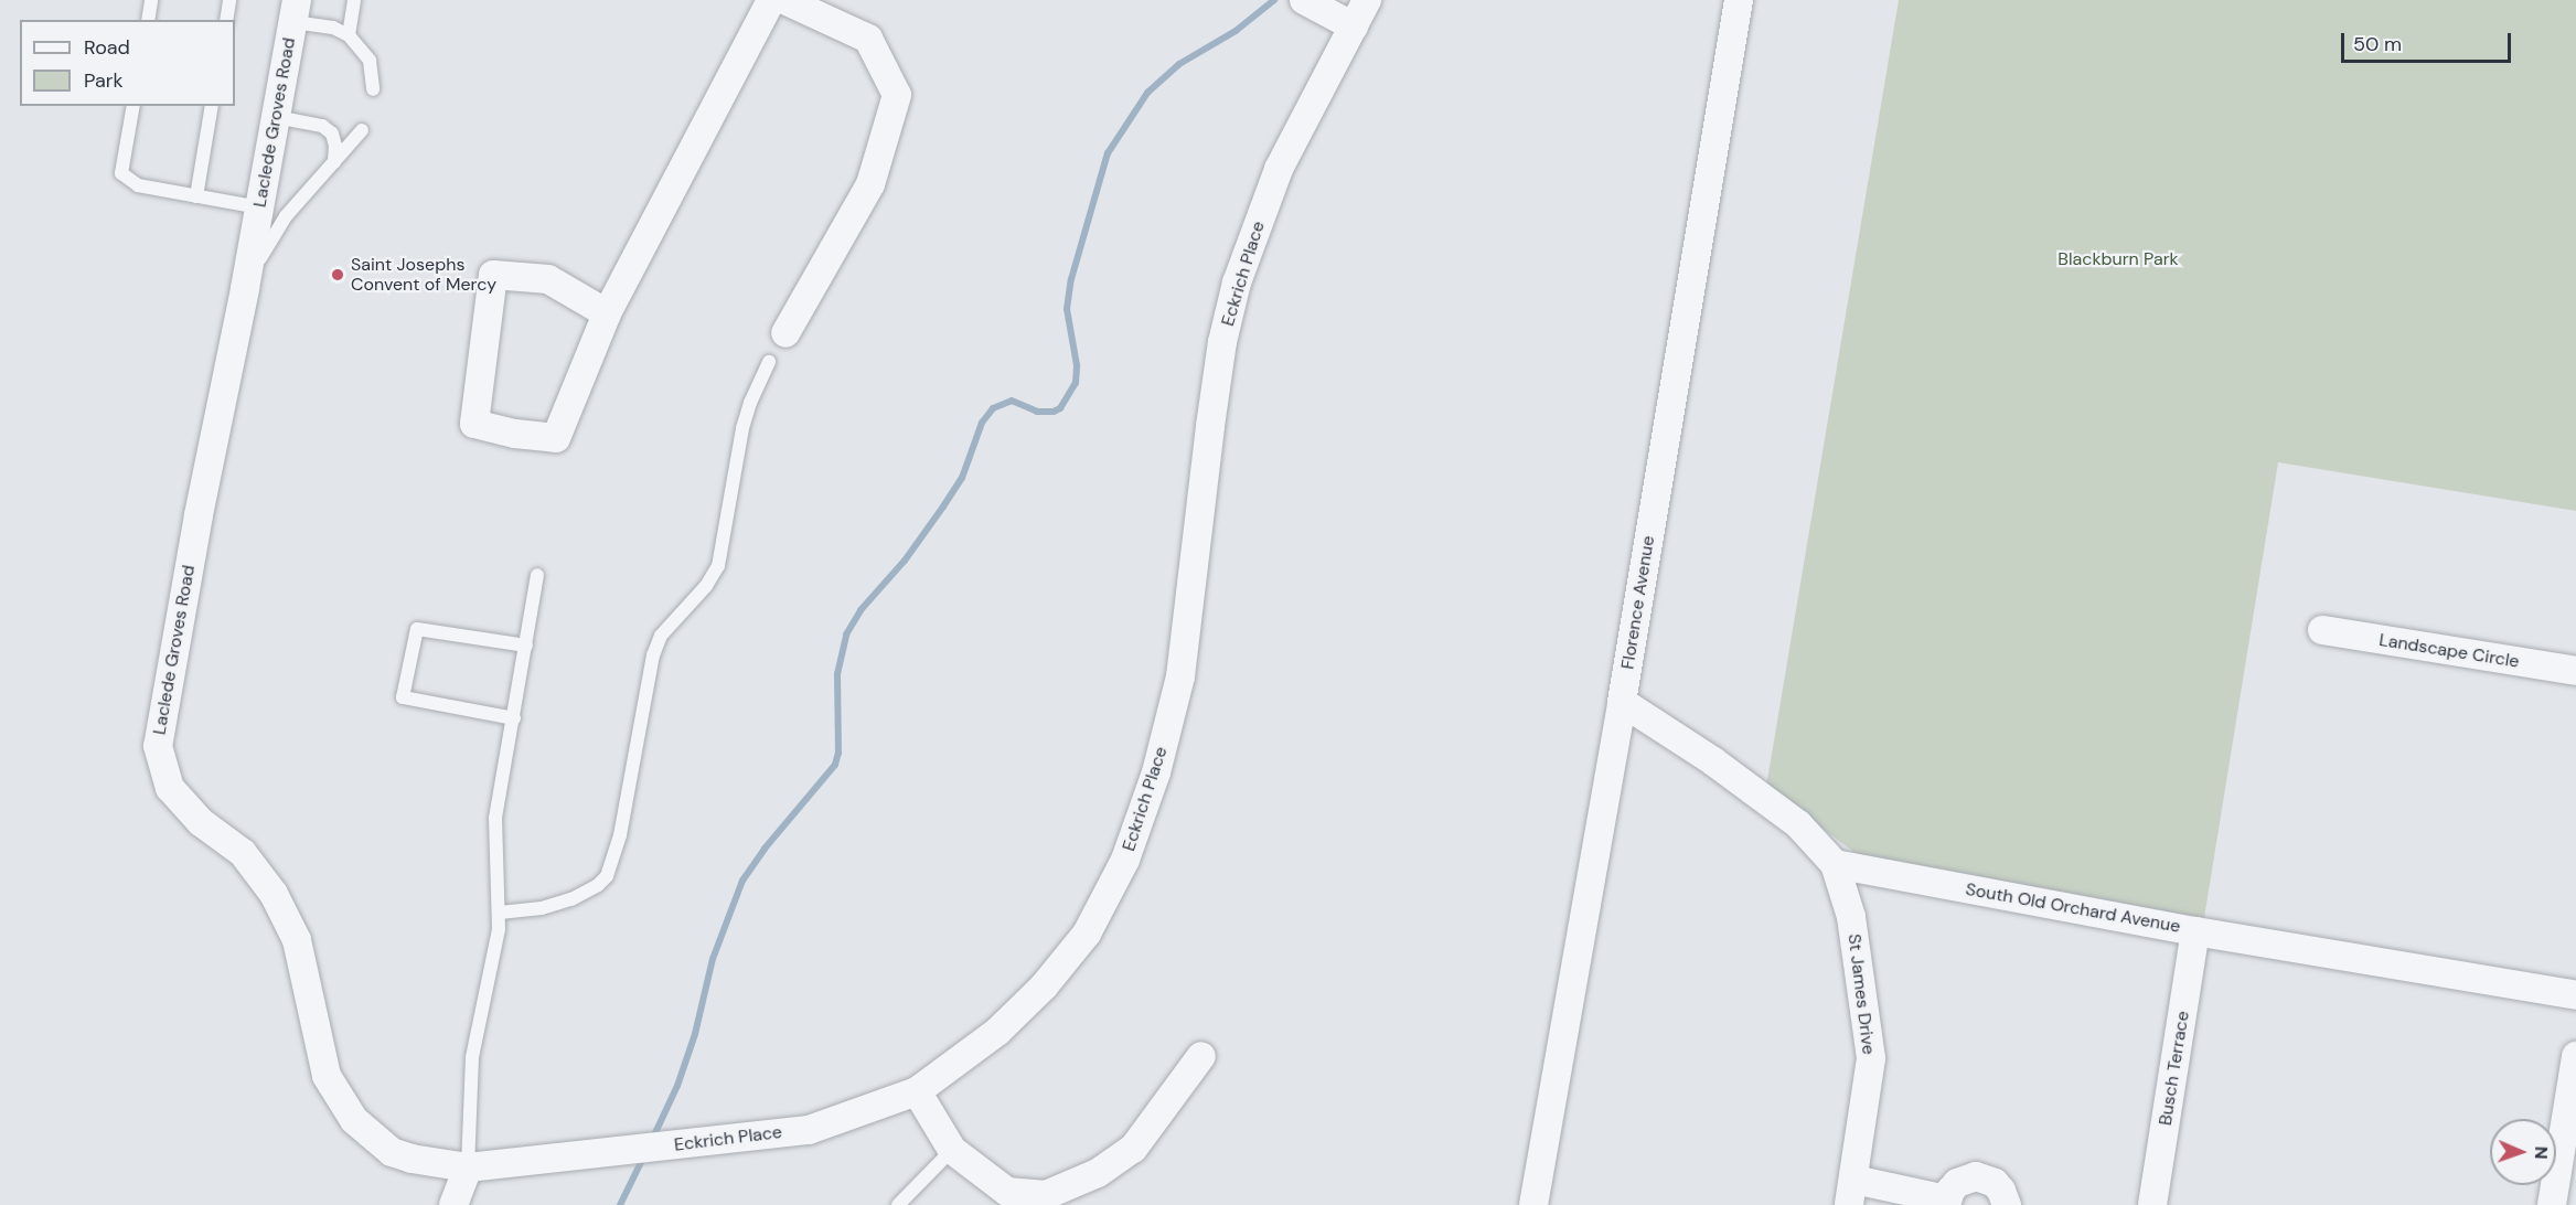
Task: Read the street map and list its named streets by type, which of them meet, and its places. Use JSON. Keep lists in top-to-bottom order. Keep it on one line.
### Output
{"streets":{"street":["Laclede Groves Road","Eckrich Place","Florence Avenue","Landscape Circle","South Old Orchard Avenue","St James Drive","Busch Terrace"]},"crossings":[["Laclede Groves Road","Eckrich Place"],["South Old Orchard Avenue","St James Drive"],["South Old Orchard Avenue","Busch Terrace"]],"parks":["Blackburn Park"],"places":["Saint Josephs Convent of Mercy"],"legend":["Road","Park"],"scale_bar":"50 m","north":"right"}
